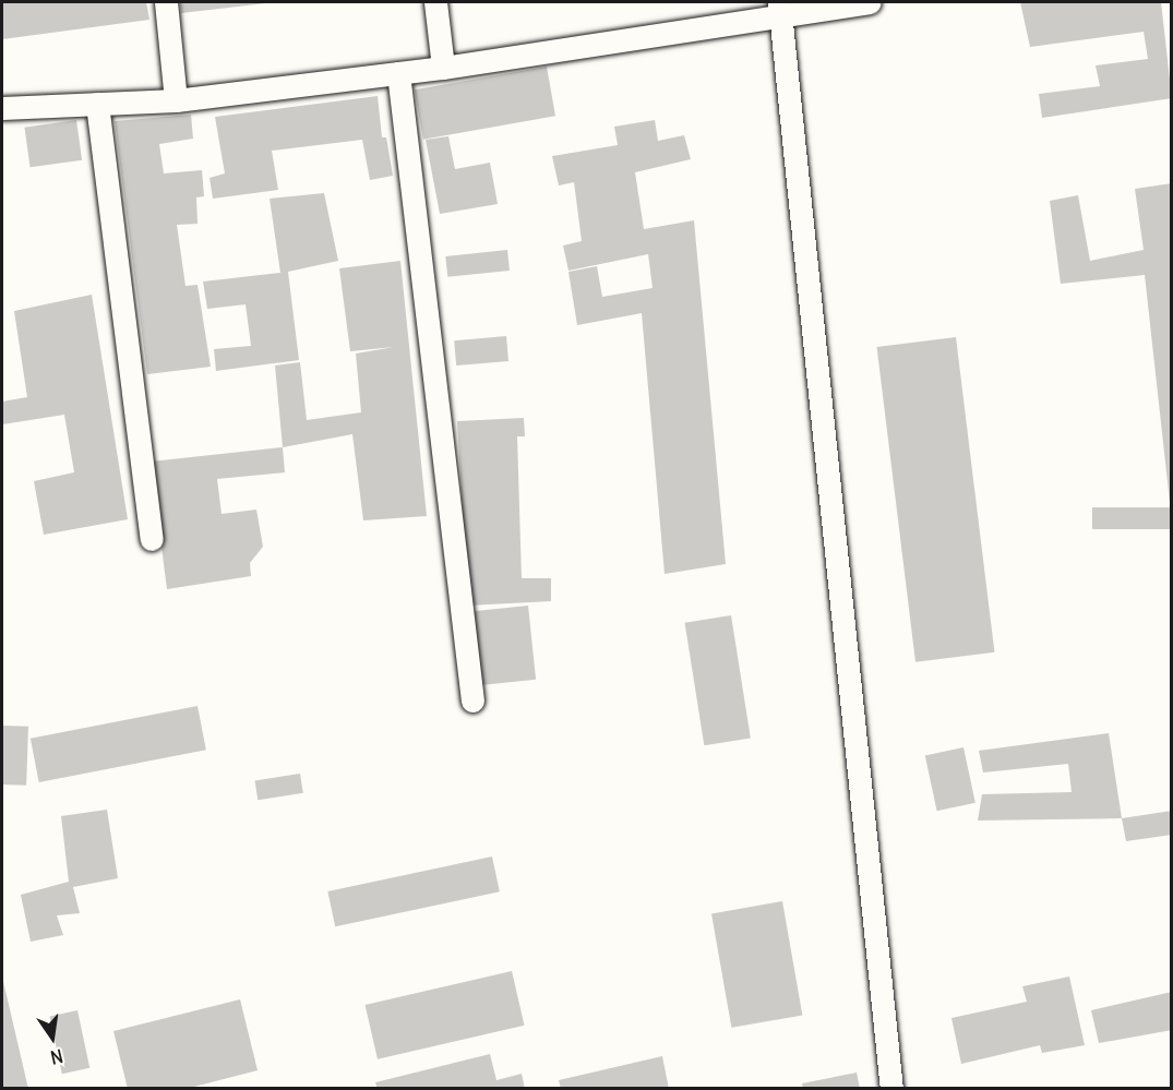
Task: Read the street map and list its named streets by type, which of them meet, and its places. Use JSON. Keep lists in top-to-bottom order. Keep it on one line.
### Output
{"north":"bottom"}
